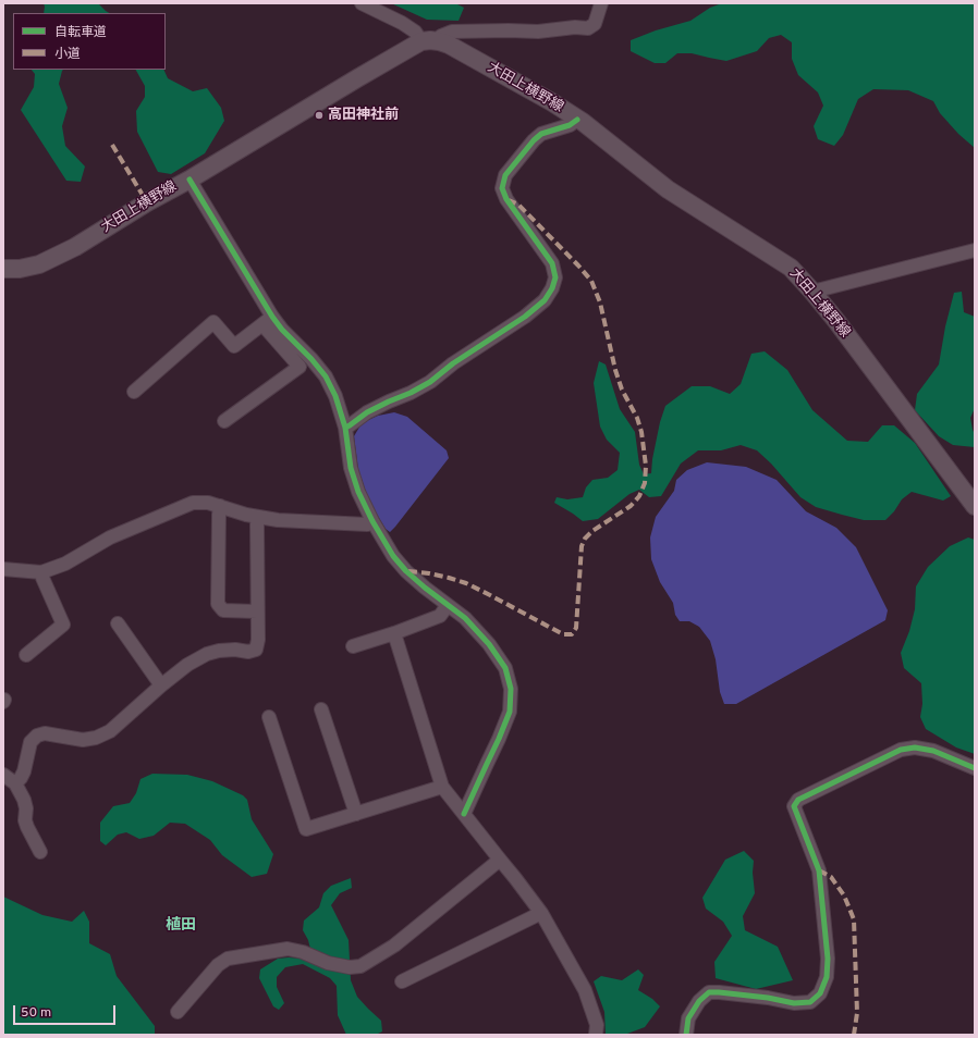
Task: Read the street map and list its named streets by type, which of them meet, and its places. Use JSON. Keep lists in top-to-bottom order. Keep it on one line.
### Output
{"streets":{"main road":["大田上横野線"]},"districts":["植田"],"places":["高田神社前"],"legend":["自転車道","小道"],"scale_bar":"50 m"}
